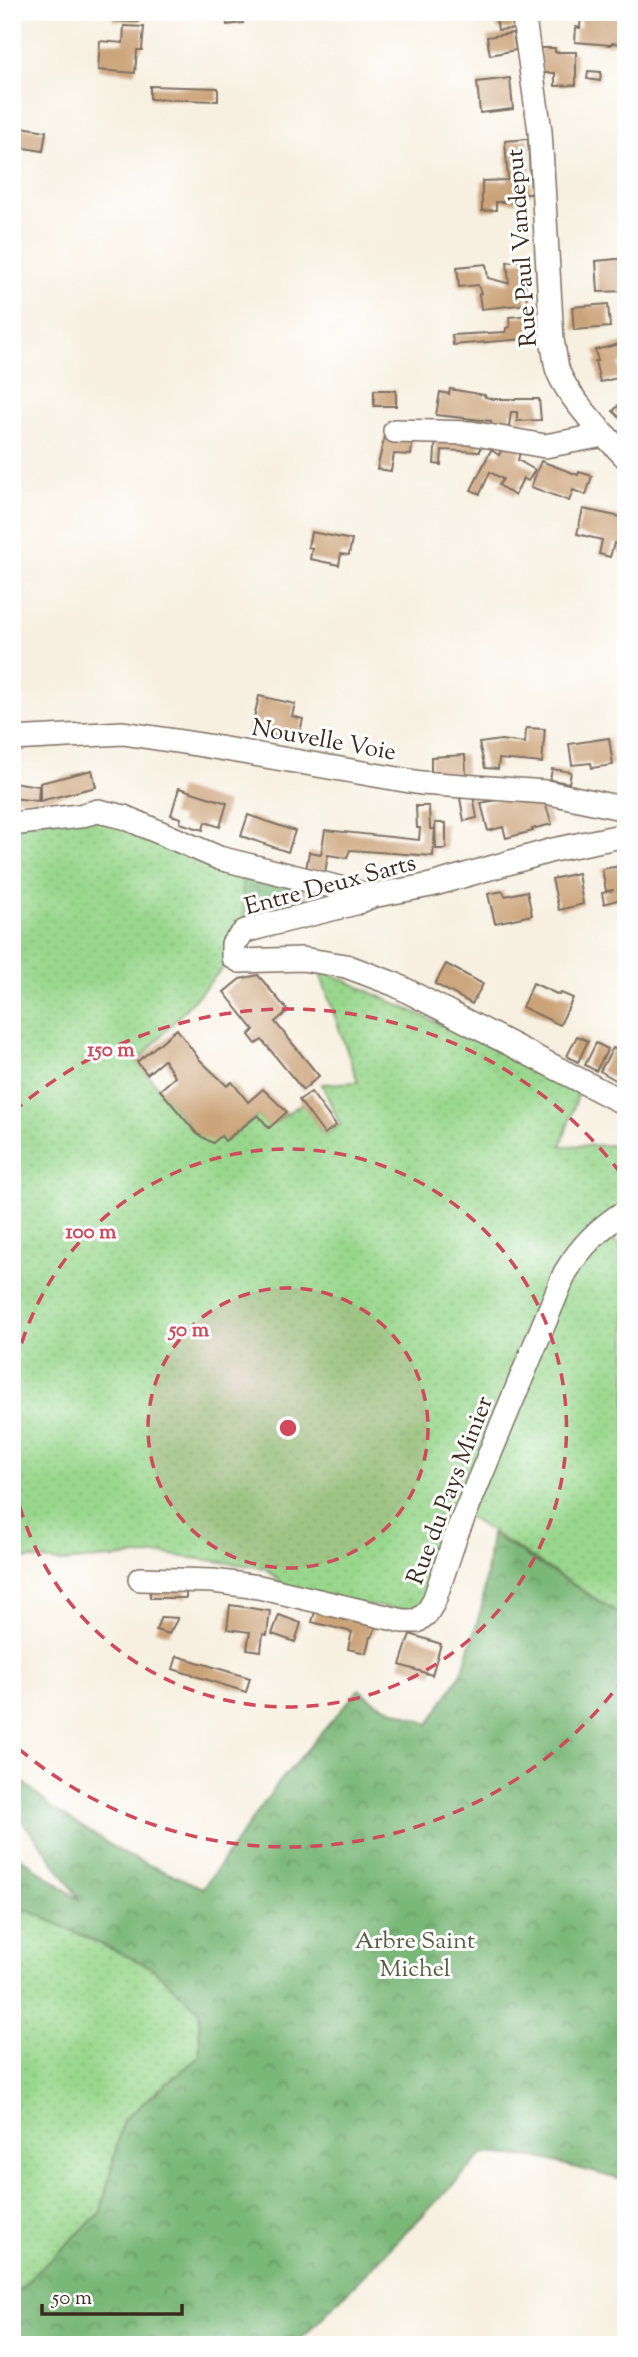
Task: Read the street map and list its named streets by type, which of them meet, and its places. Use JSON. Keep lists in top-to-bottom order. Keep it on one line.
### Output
{"streets":{"street":["Rue Paul Vandeput","Nouvelle Voie","Entre Deux Sarts","Rue du Pays Minier"]},"parks":["Arbre Saint Michel"],"scale_bar":"50 m","rings":["150 m","100 m","50 m"]}
